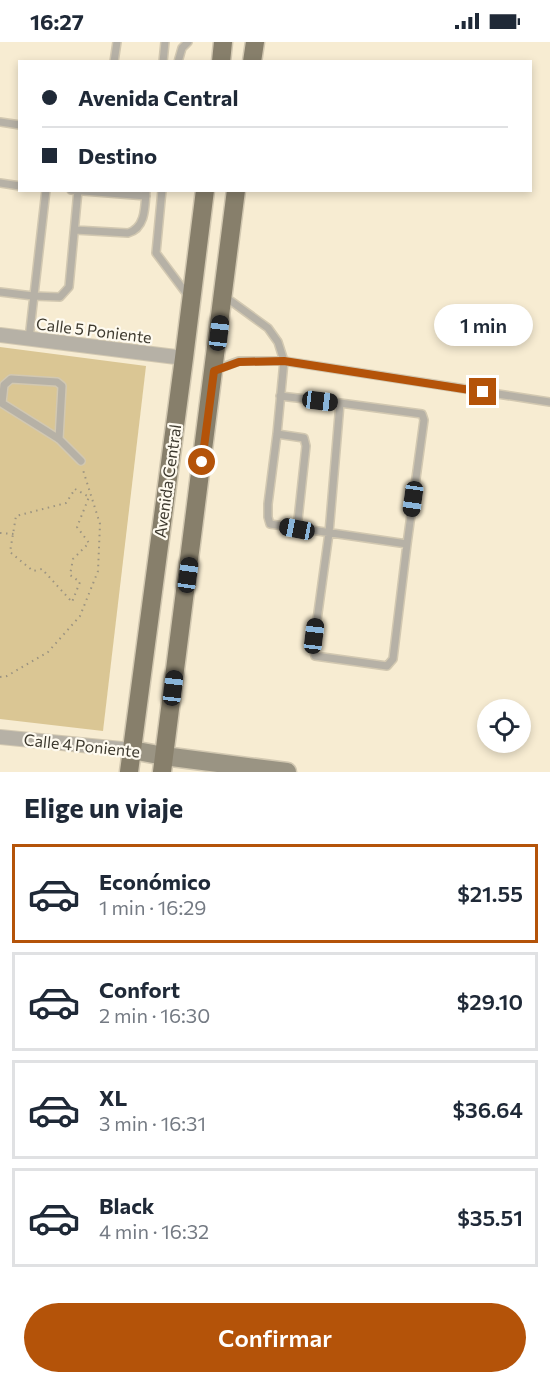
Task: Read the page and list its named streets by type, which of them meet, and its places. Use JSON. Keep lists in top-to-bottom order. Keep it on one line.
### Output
{"streets":{"main road":["Avenida Central"],"street":["Calle 5 Poniente","Calle 4 Poniente"]},"crossings":[["Calle 5 Poniente","Avenida Central"],["Avenida Central","Calle 4 Poniente"]],"page":{"status":"16:27","banner":["Avenida Central","Destino"],"bubble":"1 min","heading":"Elige un viaje","list":[{"name":"Económico","note":"1 min · 16:29","value":"$21.55"},{"name":"Confort","note":"2 min · 16:30","value":"$29.10"},{"name":"XL","note":"3 min · 16:31","value":"$36.64"},{"name":"Black","note":"4 min · 16:32","value":"$35.51"}],"buttons":"Confirmar"}}
